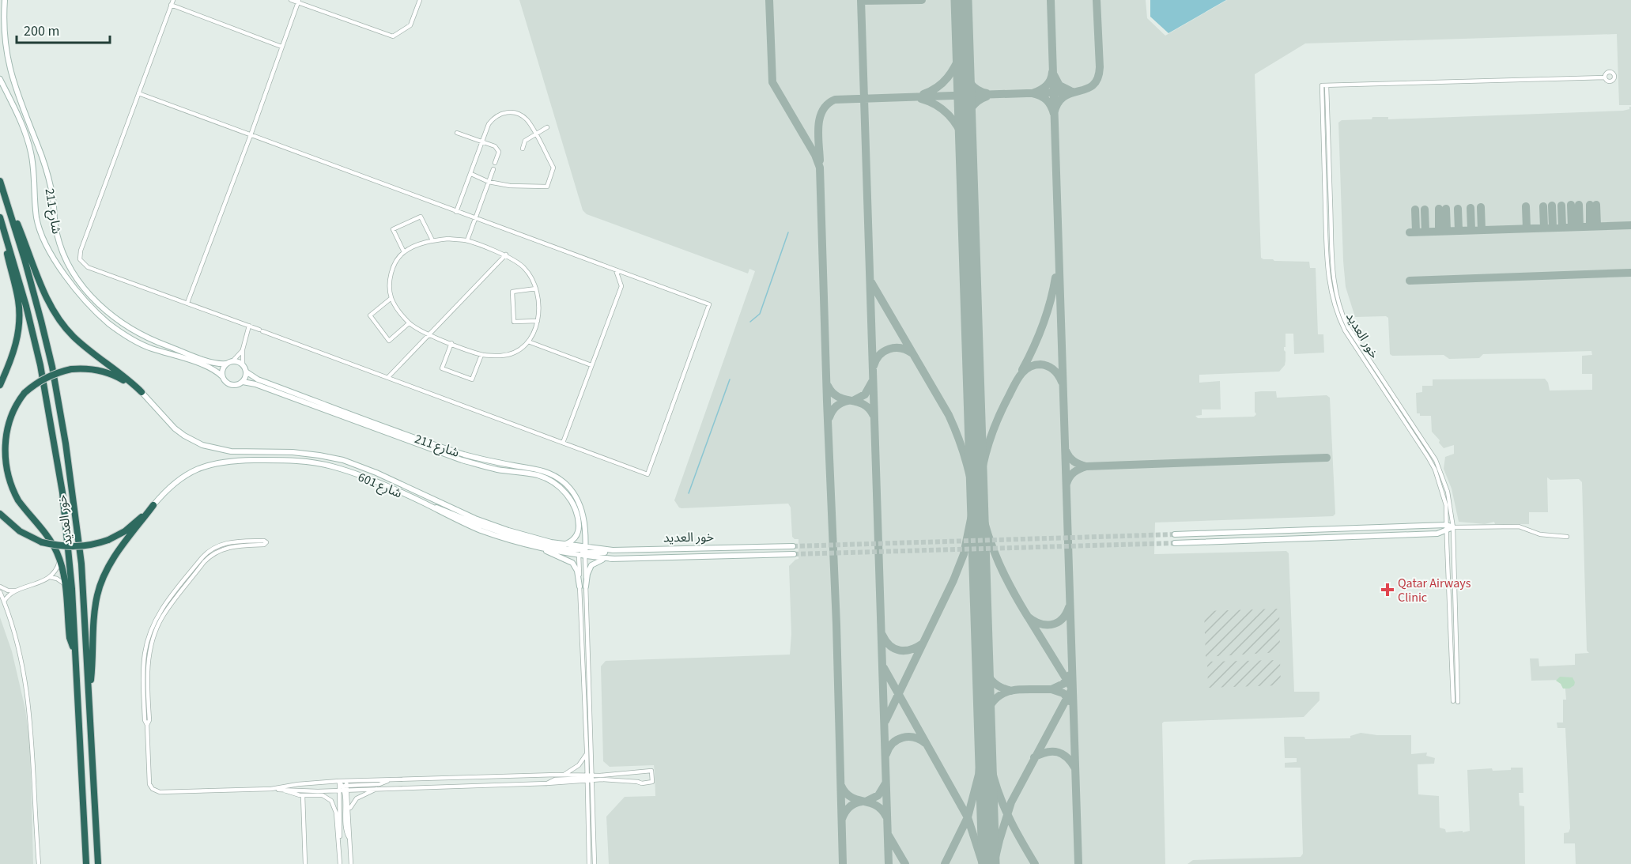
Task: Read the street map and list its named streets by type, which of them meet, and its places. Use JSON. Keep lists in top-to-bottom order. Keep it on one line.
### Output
{"streets":{"highway":["خور العديد"],"main road":["شارع 211","شارع 601"]},"crossings":[["شارع 211","خور العديد"],["شارع 211","شارع 601"],["خور العديد","شارع 601"]],"places":{"health":["Qatar Airways Clinic"]},"scale_bar":"200 m"}
